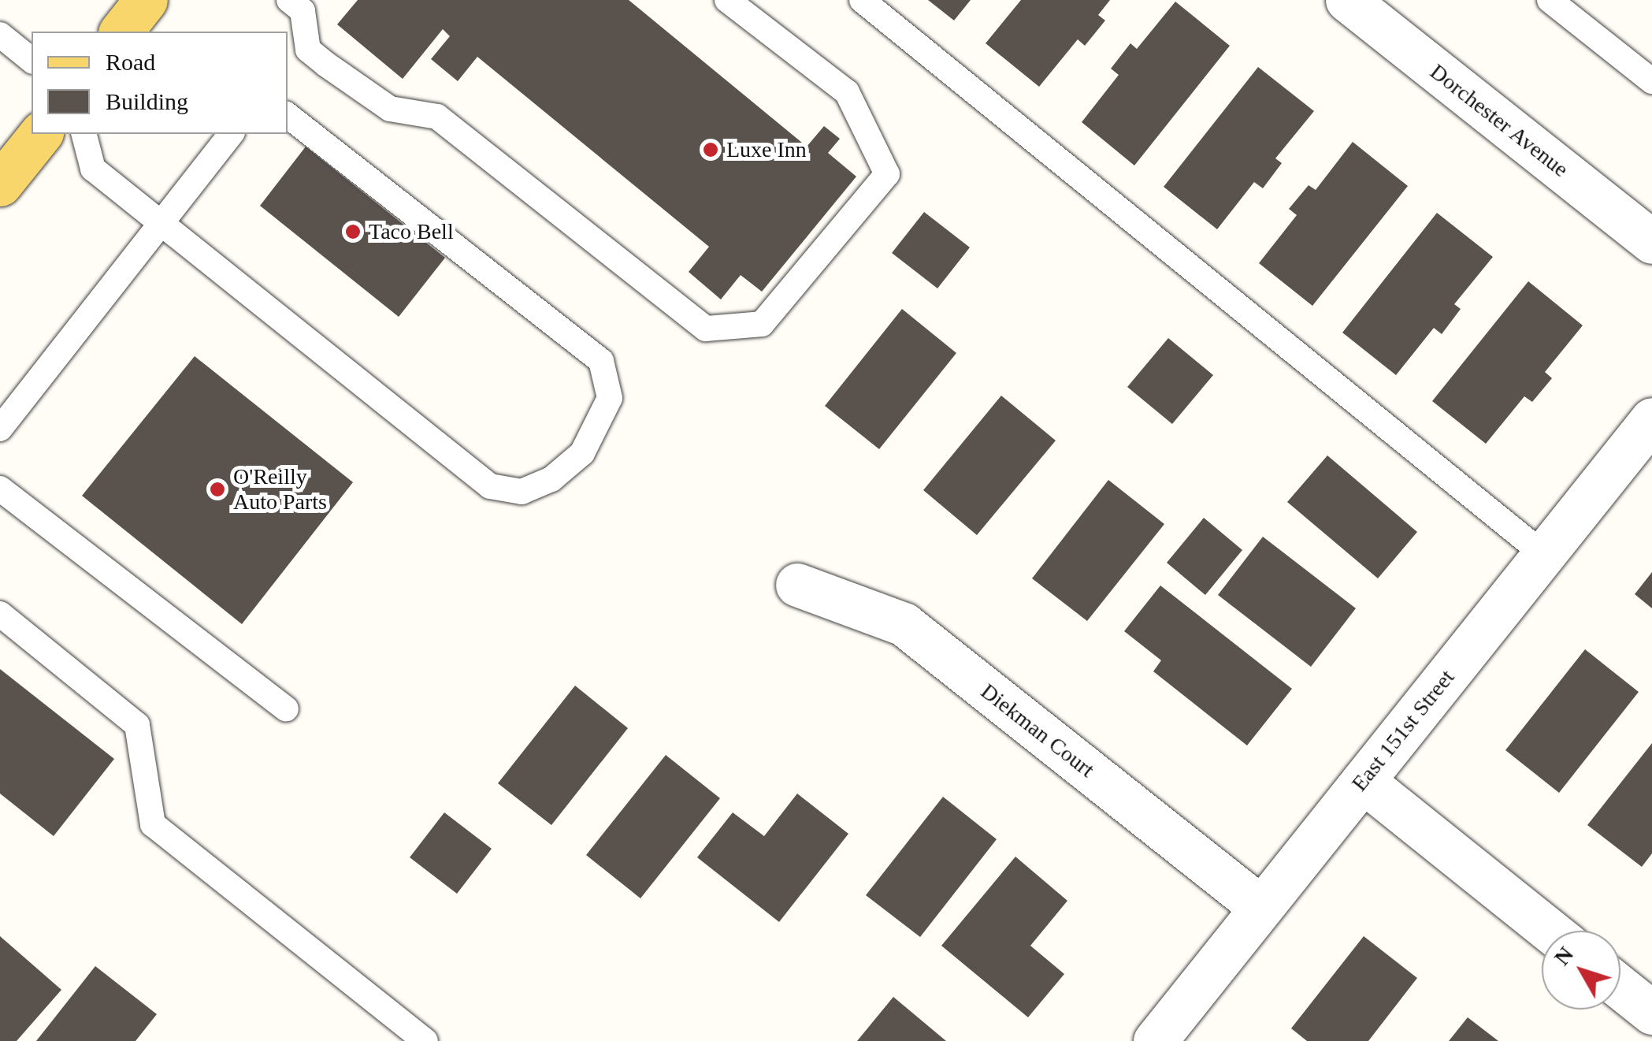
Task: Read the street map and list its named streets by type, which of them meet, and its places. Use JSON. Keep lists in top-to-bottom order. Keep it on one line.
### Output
{"streets":{"street":["Dorchester Avenue","Diekman Court","East 151st Street"]},"crossings":[["Diekman Court","East 151st Street"]],"places":["Luxe Inn","Taco Bell","O'Reilly Auto Parts"],"legend":["Road","Building"],"north":"top left"}
